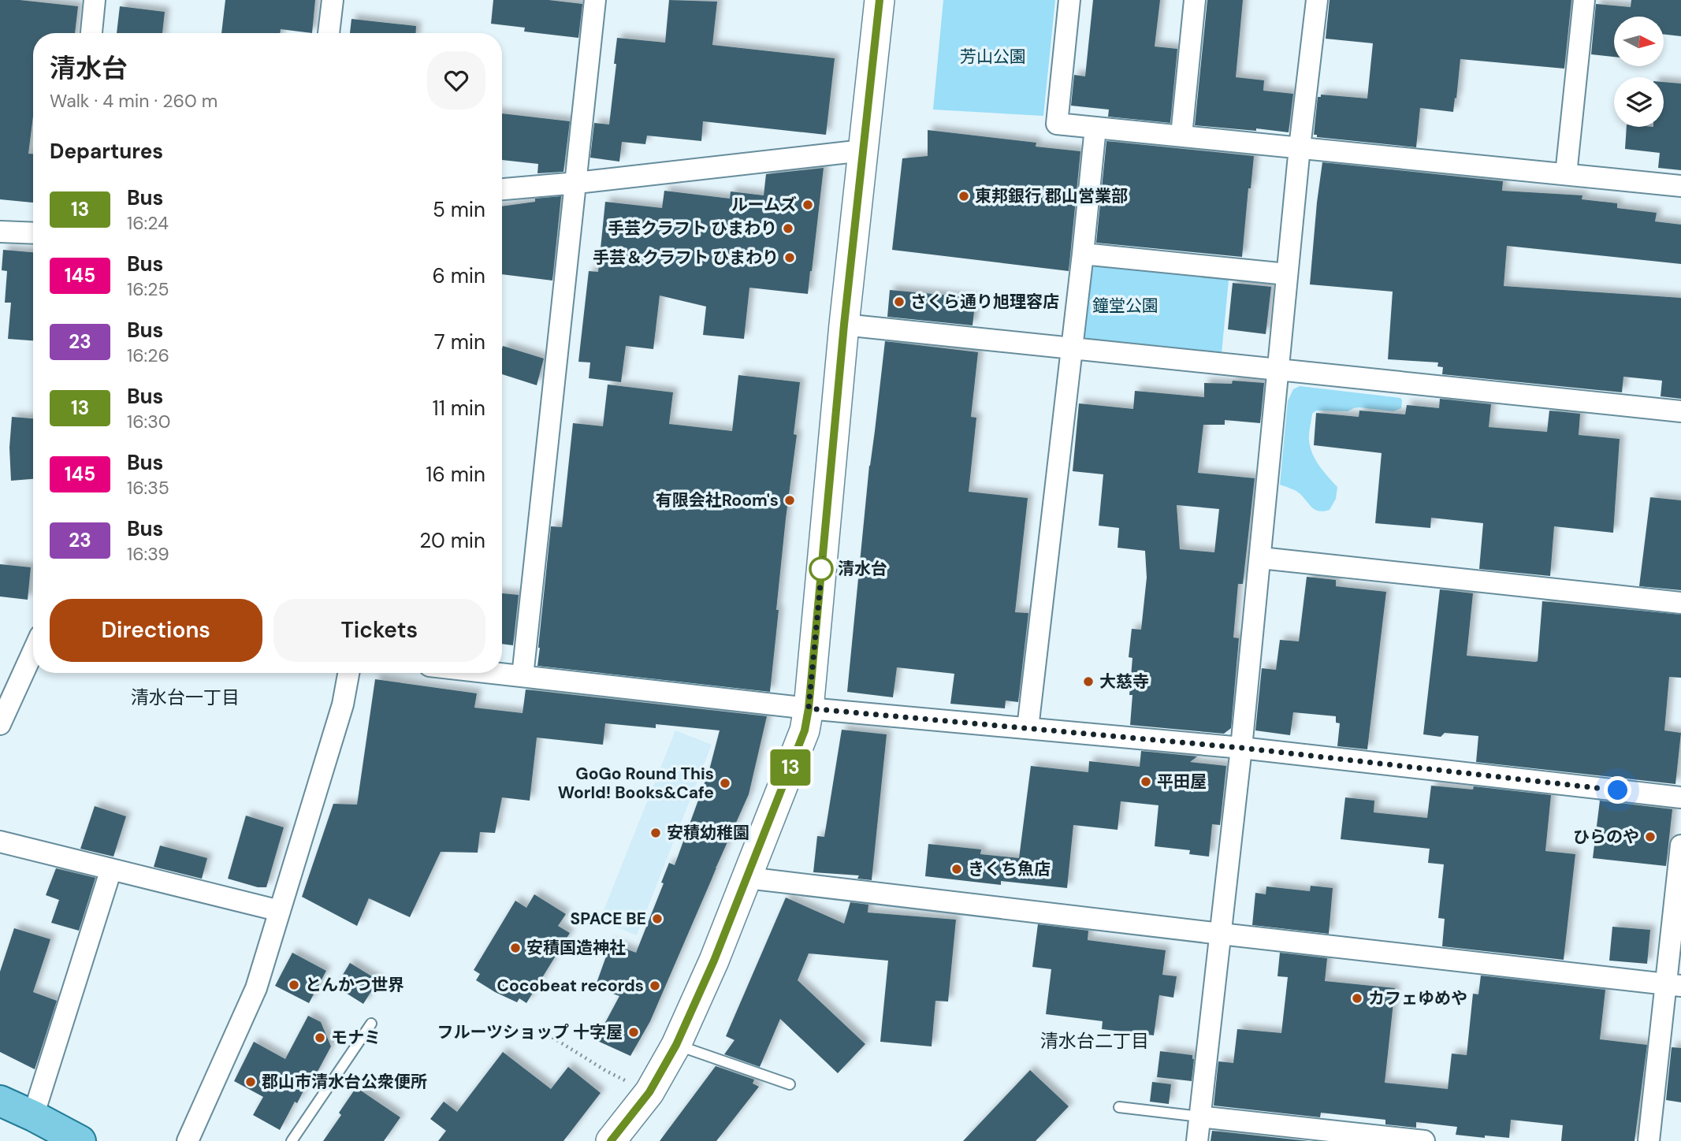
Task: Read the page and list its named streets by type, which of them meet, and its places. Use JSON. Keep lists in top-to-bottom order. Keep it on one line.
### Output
{"districts":["清水台一丁目","清水台二丁目"],"parks":["芳山公園","鐘堂公園"],"places":["東邦銀行 郡山営業部","ルームズ","手芸クラフト ひまわり","手芸＆クラフト ひまわり","さくら通り旭理容店","有限会社Room's","清水台","大慈寺","平田屋","GoGo Round This World! Books&Cafe","安積幼稚園","ひらのや","きくち魚店","SPACE BE","安積国造神社","とんかつ世界","Cocobeat records","カフェゆめや","フルーツショップ 十字屋","モナミ","郡山市清水台公衆便所"],"lines":["bus line 13"],"north":"right","page":{"on_map":"13","heading":[["清水台","Walk · 4 min · 260 m"],"Departures"],"list":[{"mark":"13","name":"Bus","note":"16:24","value":"5 min"},{"mark":"145","name":"Bus","note":"16:25","value":"6 min"},{"mark":"23","name":"Bus","note":"16:26","value":"7 min"},{"mark":"13","name":"Bus","note":"16:30","value":"11 min"},{"mark":"145","name":"Bus","note":"16:35","value":"16 min"},{"mark":"23","name":"Bus","note":"16:39","value":"20 min"}],"buttons":["Directions","Tickets"]}}
